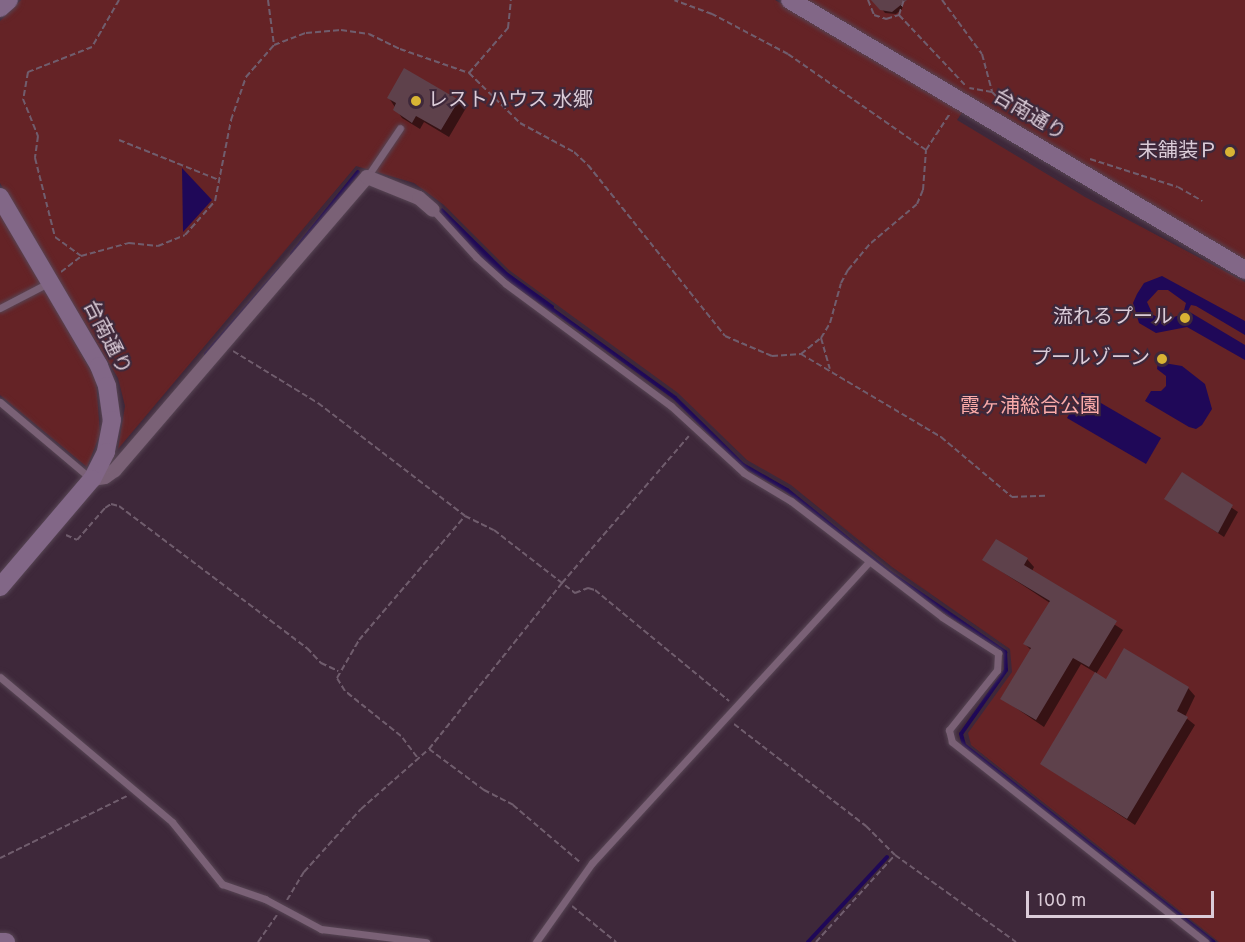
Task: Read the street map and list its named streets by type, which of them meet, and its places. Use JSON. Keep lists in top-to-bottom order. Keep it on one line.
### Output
{"streets":{"street":["台南通り"]},"parks":["霞ヶ浦総合公園"],"places":["レストハウス 水郷","未舗装Ｐ","流れるプール","プールゾーン"],"scale_bar":"100 m"}
